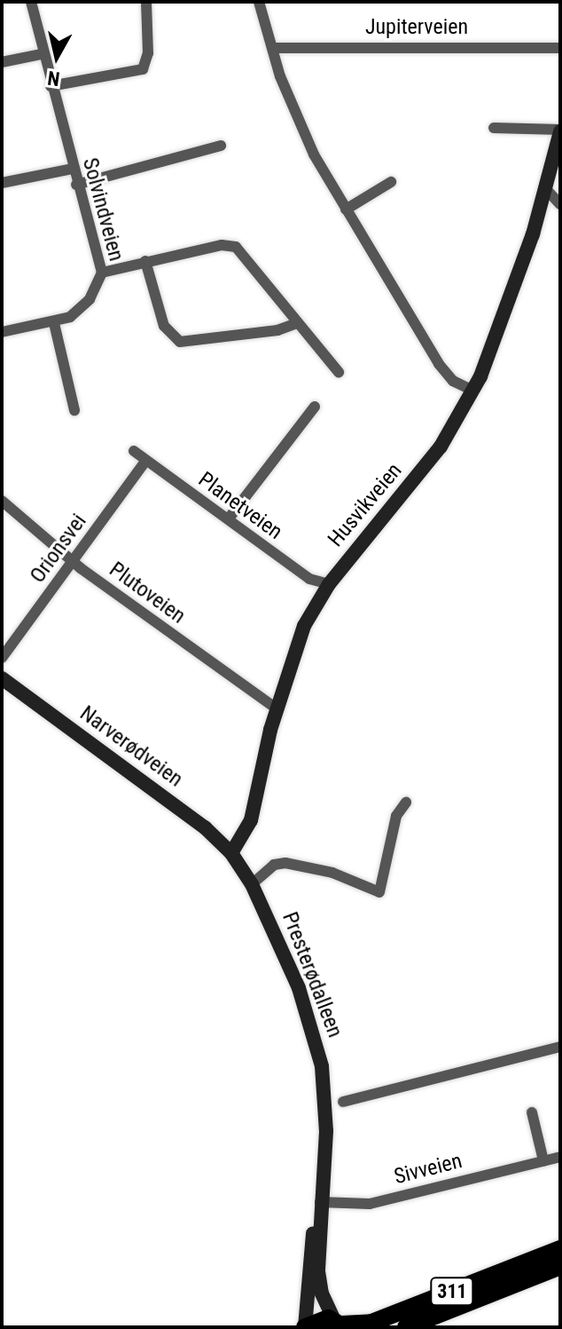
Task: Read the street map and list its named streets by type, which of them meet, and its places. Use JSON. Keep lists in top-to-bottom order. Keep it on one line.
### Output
{"streets":{"main road":["Husvikveien","Narverødveien","Presterødalleen","311"],"street":["Jupiterveien","Solvindveien","Planetveien","Orionsvei","Plutoveien","Sivveien"]},"crossings":[["Husvikveien","Planetveien"],["Husvikveien","Plutoveien"],["Husvikveien","Narverødveien"],["Husvikveien","Presterødalleen"],["Planetveien","Orionsvei"],["Orionsvei","Plutoveien"],["Narverødveien","Presterødalleen"],["Presterødalleen","Sivveien"],["Presterødalleen","311"]],"north":"bottom"}
